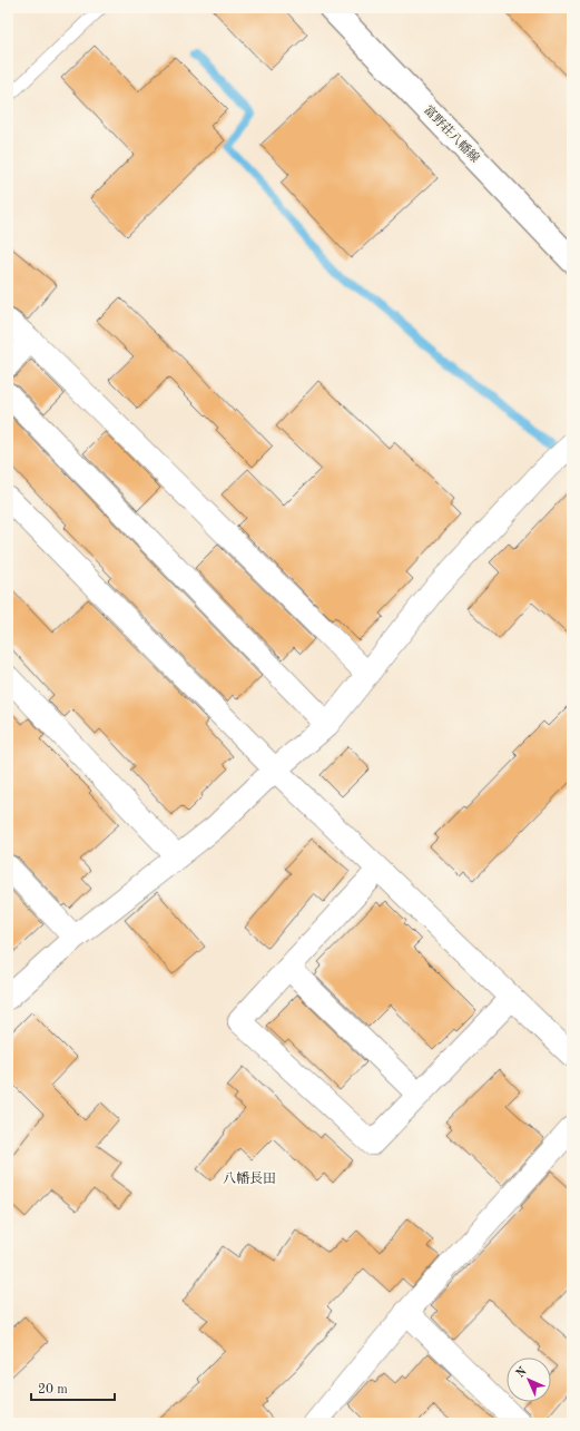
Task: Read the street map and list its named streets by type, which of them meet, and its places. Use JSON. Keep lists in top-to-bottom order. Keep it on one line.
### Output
{"streets":{"main road":["富野荘八幡線"]},"districts":["八幡長田"],"scale_bar":"20 m","north":"top left"}
